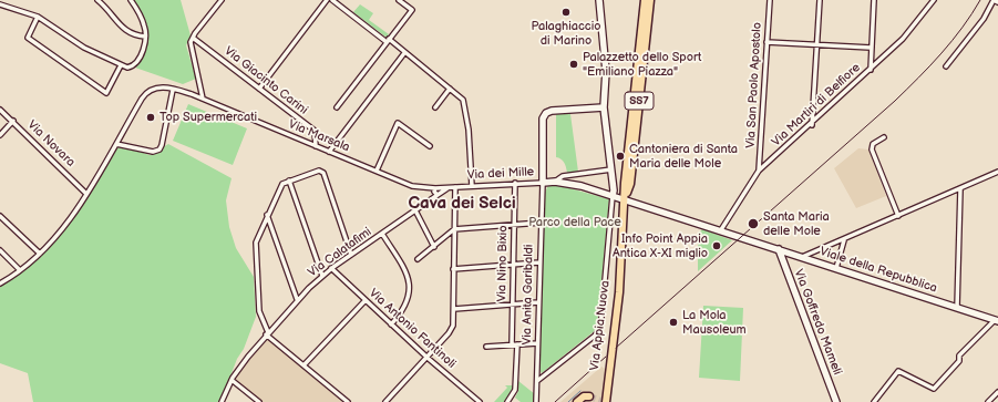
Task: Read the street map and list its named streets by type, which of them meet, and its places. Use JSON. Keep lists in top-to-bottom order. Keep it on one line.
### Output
{"streets":{"main road":["SS7","Via Appia Nuova"],"street":["Via Giacinto Carini","Via San Paolo Apostolo","Via Martiri di Belfiore","Via Marsala","Via Novara","Via dei Mille","Via Calatafimi","Via Nino Bixio","Viale della Repubblica","Via Anita Garibaldi","Via Goffredo Mameli","Via Antonio Fantinoli"]},"crossings":[["Via Giacinto Carini","Via Marsala"],["Via San Paolo Apostolo","Via Martiri di Belfiore"],["Via Martiri di Belfiore","Viale della Repubblica"],["Via Marsala","Via dei Mille"],["Via Marsala","Via Calatafimi"],["Via dei Mille","Via Calatafimi"],["Via dei Mille","Via Nino Bixio"],["Via dei Mille","Via Anita Garibaldi"],["Via Calatafimi","Via Antonio Fantinoli"],["Viale della Repubblica","Via Goffredo Mameli"],["Viale della Repubblica","Via Appia Nuova"]],"districts":["Cava dei Selci"],"parks":["Parco della Pace"],"places":["Palaghiaccio di Marino","Palazzetto dello Sport \"Emiliano Piazza\"","Top Supermercati","Cantoniera di Santa Maria delle Mole","Santa Maria delle Mole","Info Point Appia Antica X-XI miglio","La Mola Mausoleum"]}
